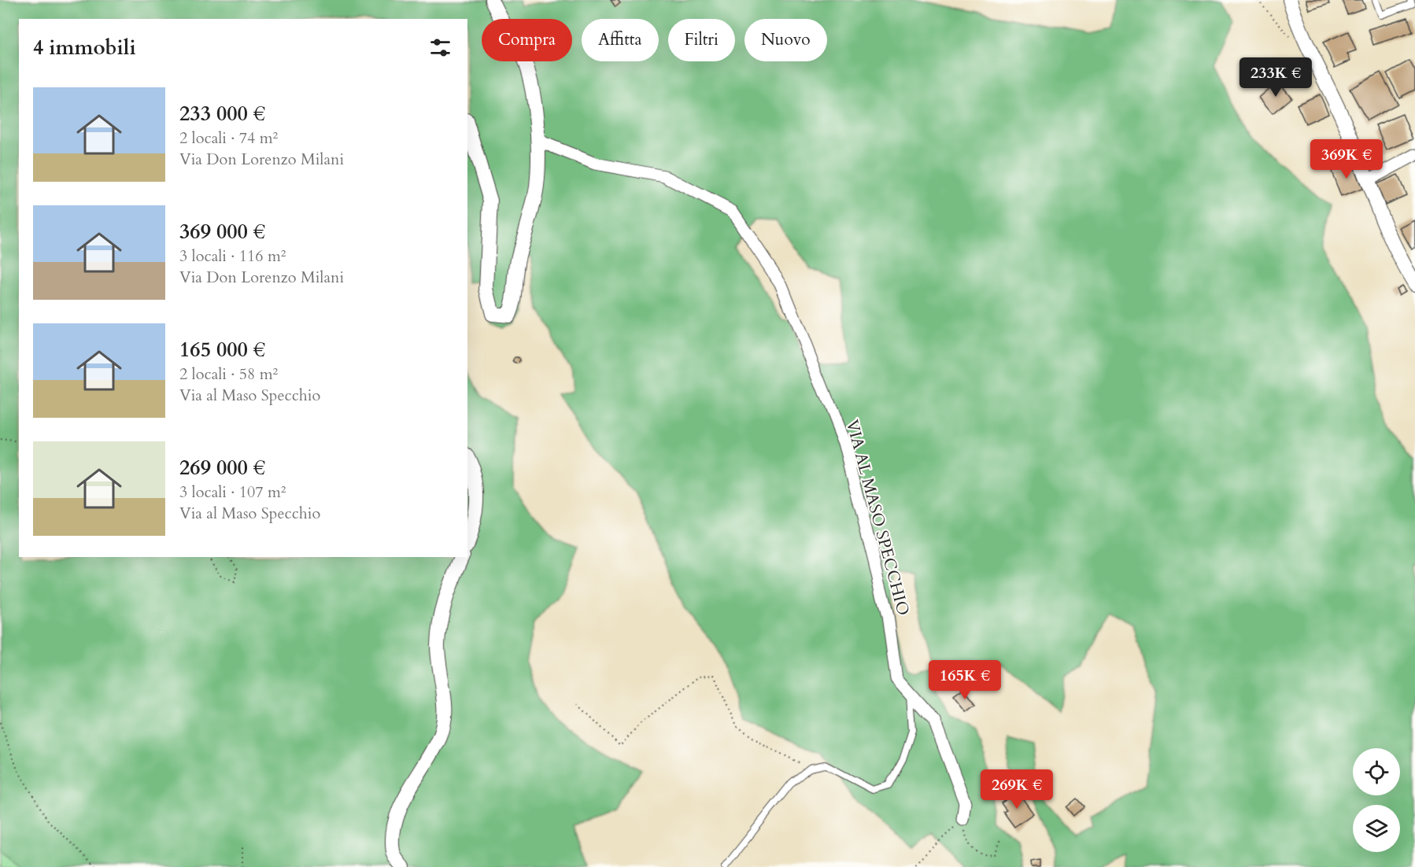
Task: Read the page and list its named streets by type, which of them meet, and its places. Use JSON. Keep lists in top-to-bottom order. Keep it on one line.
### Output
{"streets":{"street":["VIA AL MASO SPECCHIO"]},"page":{"chip":["Compra","Affitta","Filtri","Nuovo"],"heading":"4 immobili","price":["233K €","369K €","165K €","269K €"],"list":[{"name":"233 000 €","note":"2 locali · 74 m² · Via Don Lorenzo Milani"},{"name":"369 000 €","note":"3 locali · 116 m² · Via Don Lorenzo Milani"},{"name":"165 000 €","note":"2 locali · 58 m² · Via al Maso Specchio"},{"name":"269 000 €","note":"3 locali · 107 m² · Via al Maso Specchio"}]}}
